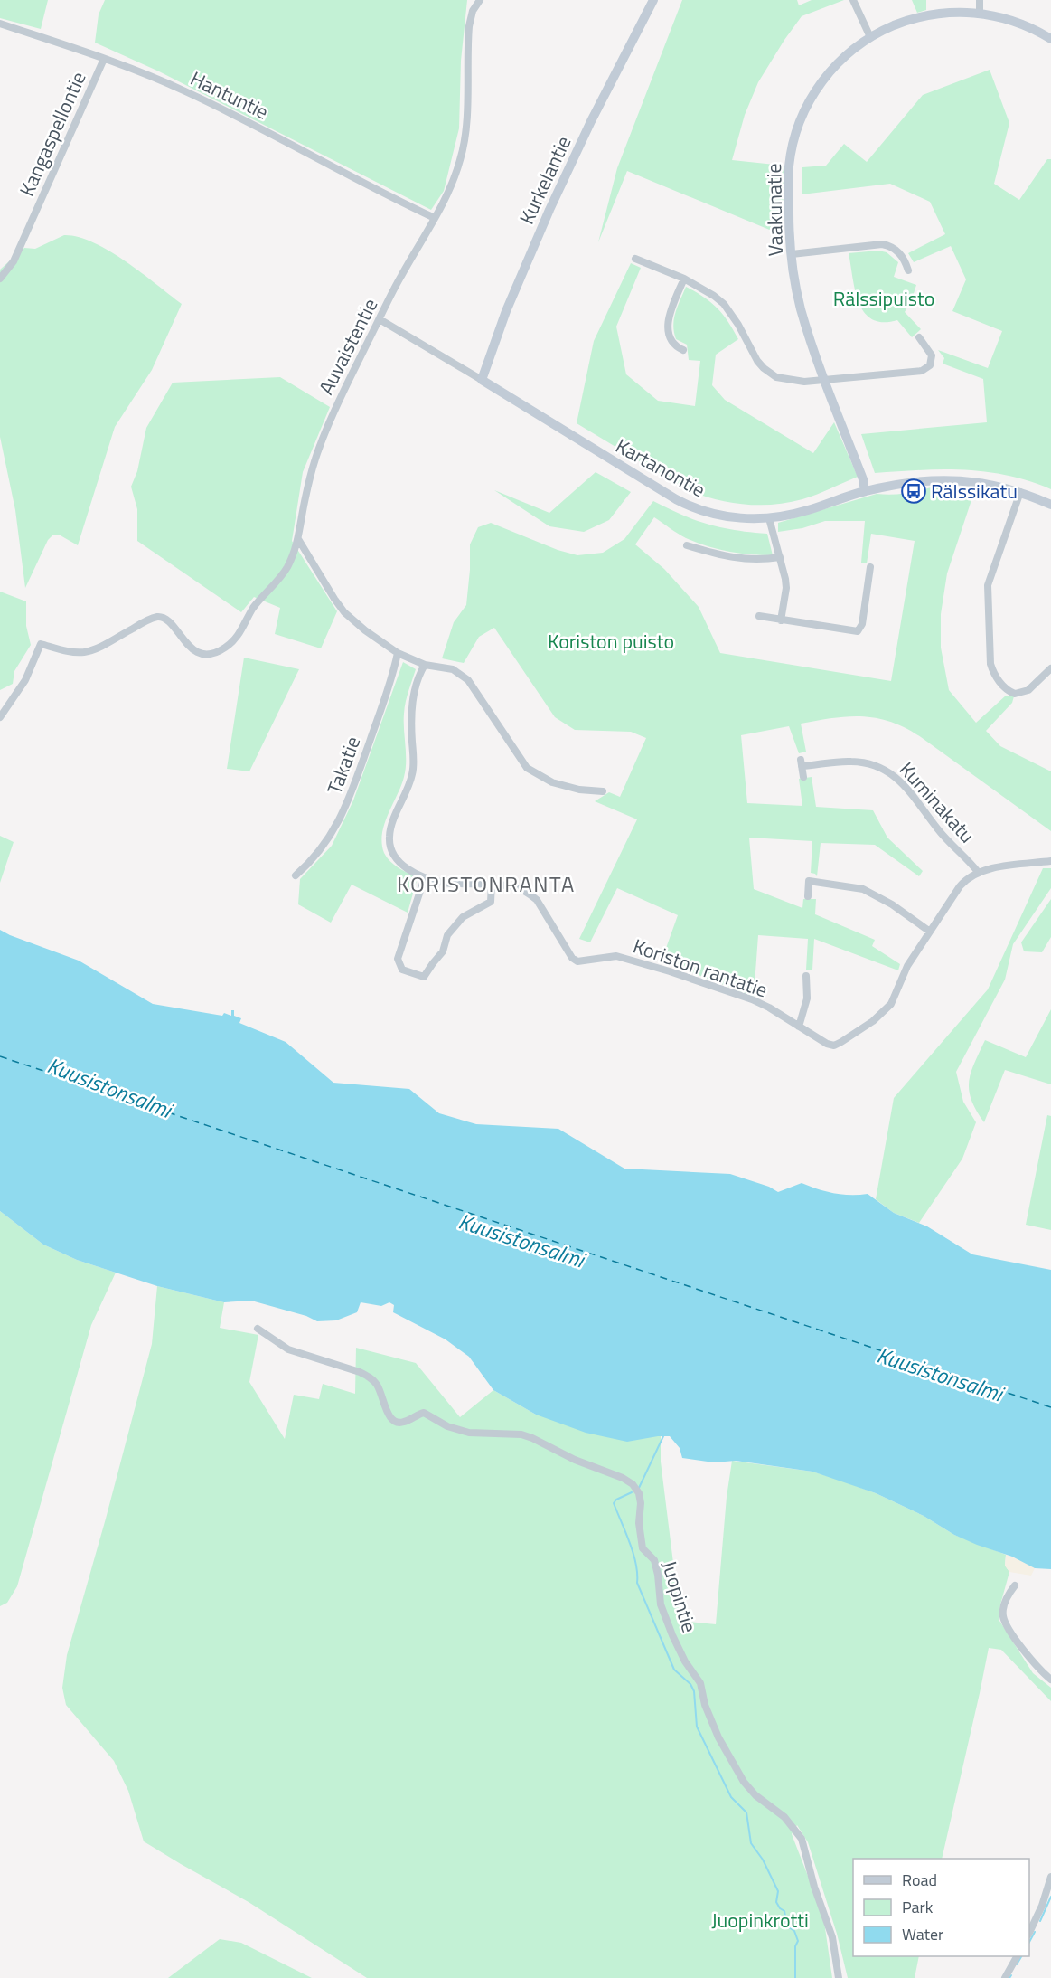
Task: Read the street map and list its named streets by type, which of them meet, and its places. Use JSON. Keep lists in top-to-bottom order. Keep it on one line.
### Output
{"streets":{"street":["Hantuntie","Kangaspellontie","Kurkelantie","Vaakunatie","Auvaistentie","Kartanontie","Takatie","Kuminakatu","Koriston rantatie","Juopintie"]},"crossings":[["Hantuntie","Kangaspellontie"],["Hantuntie","Auvaistentie"],["Kurkelantie","Kartanontie"],["Vaakunatie","Kartanontie"],["Auvaistentie","Kartanontie"],["Kuminakatu","Koriston rantatie"]],"districts":["KORISTONRANTA"],"water":["Kuusistonsalmi"],"parks":["Rälssipuisto","Koriston puisto","Juopinkrotti"],"places":{"bus stop":["Rälssikatu"]},"legend":["Road","Park","Water"]}
